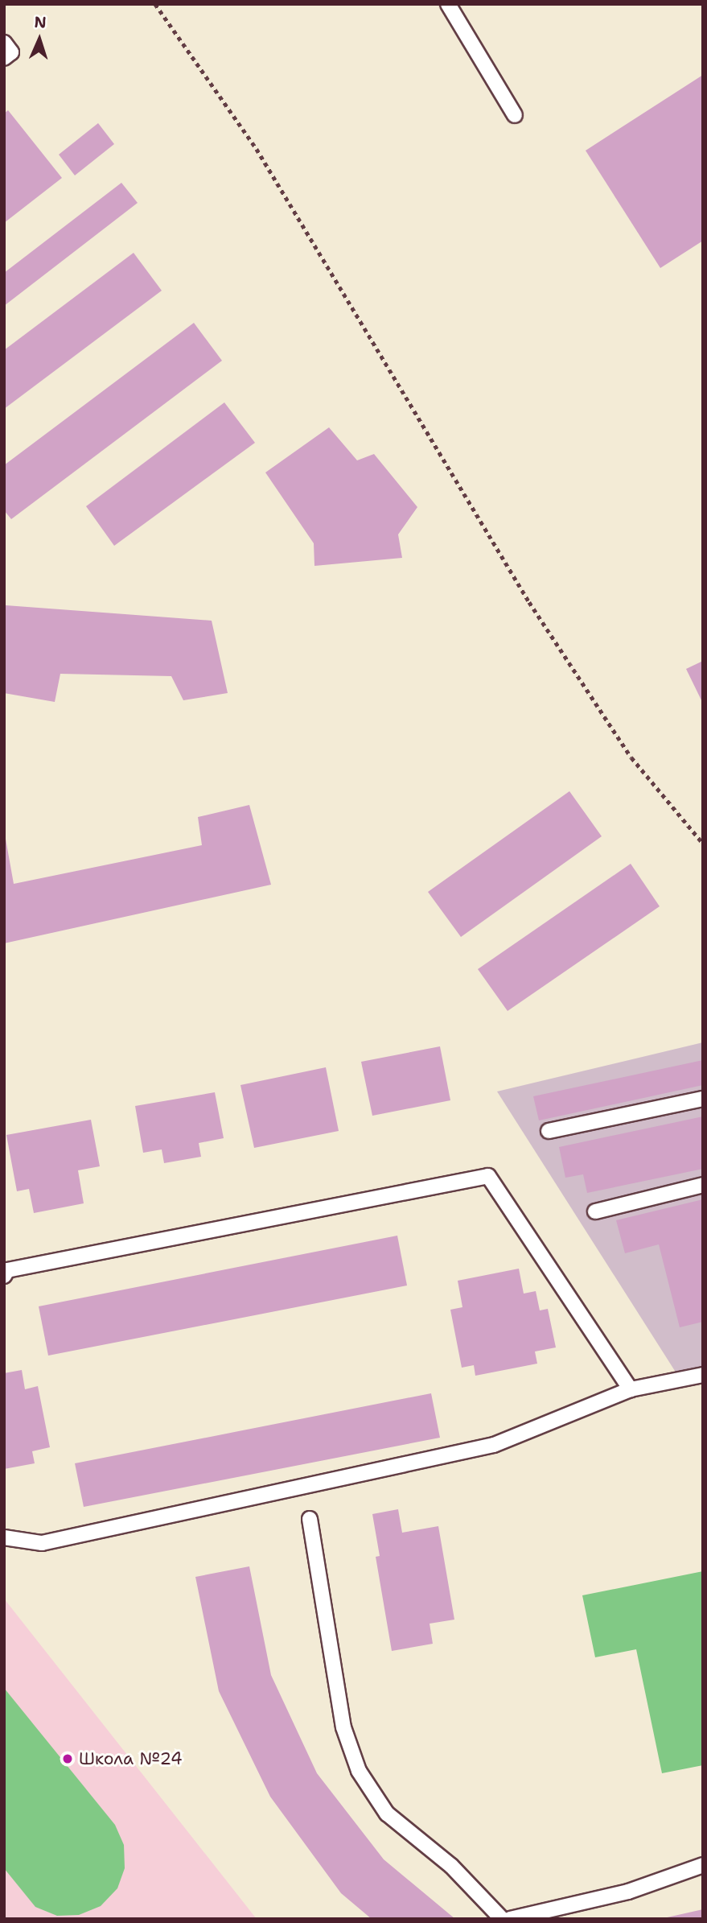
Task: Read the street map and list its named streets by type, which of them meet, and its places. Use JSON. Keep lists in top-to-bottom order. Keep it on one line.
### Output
{"places":["Школа №24"],"north":"top"}
